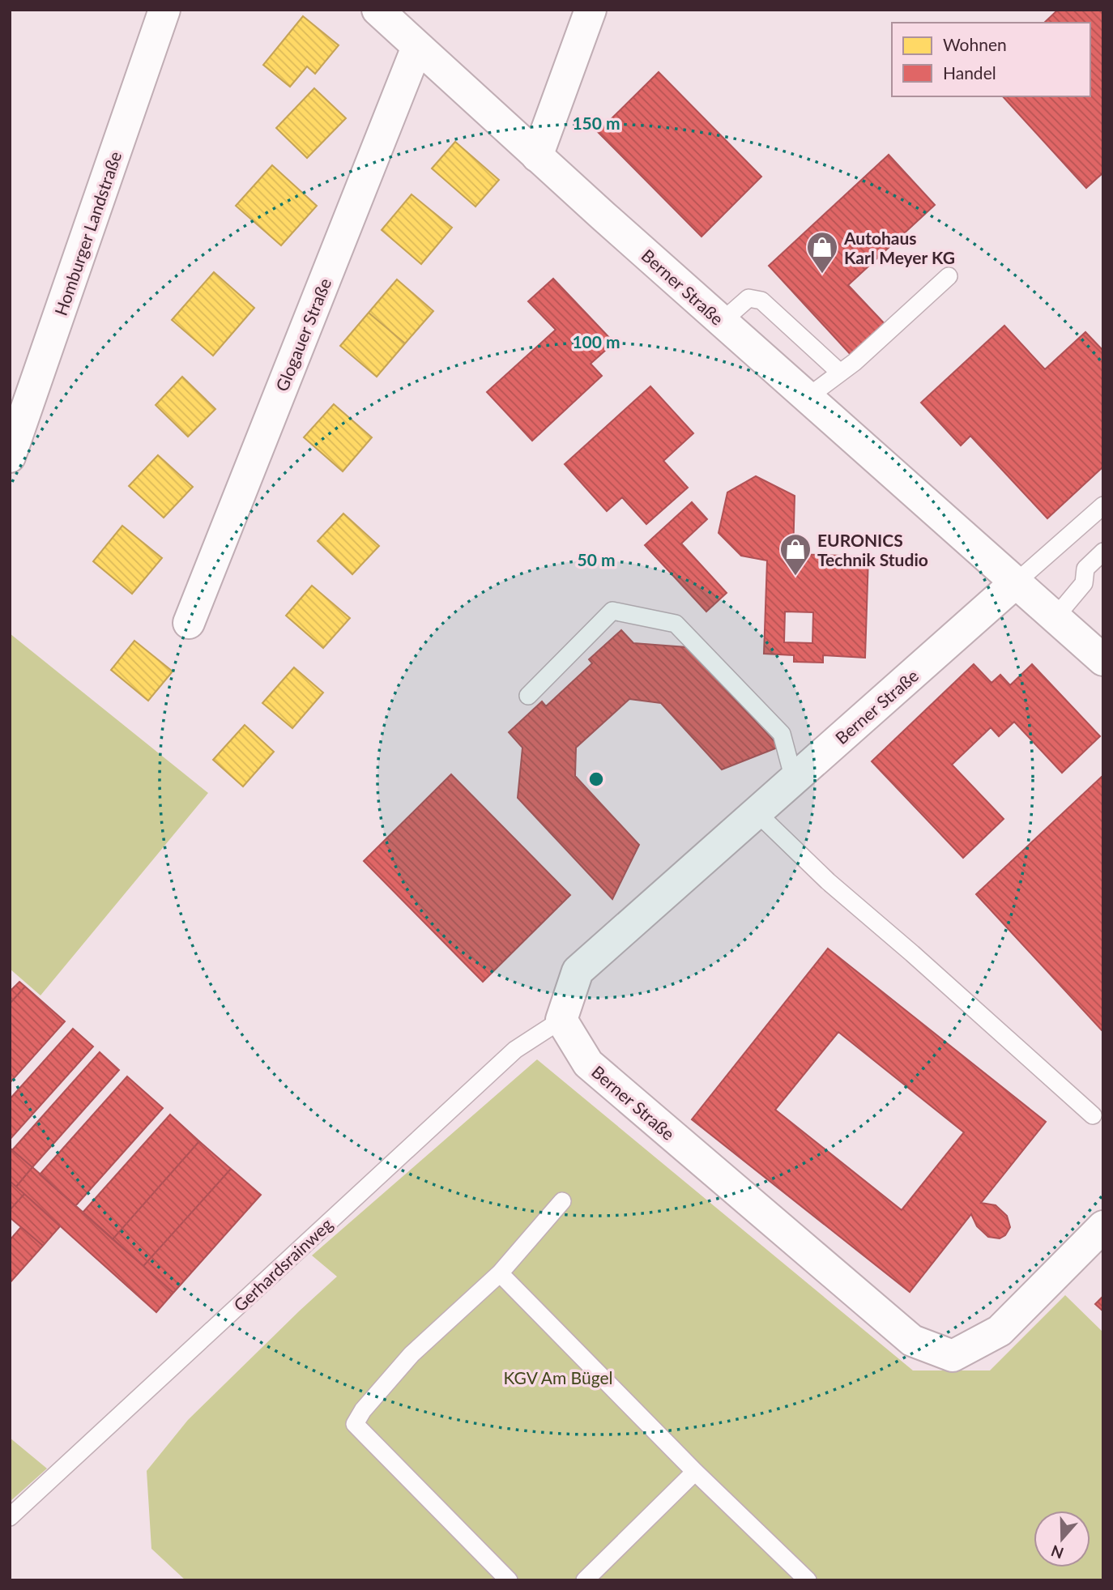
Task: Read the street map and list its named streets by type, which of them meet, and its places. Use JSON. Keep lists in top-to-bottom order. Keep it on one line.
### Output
{"streets":{"street":["Homburger Landstraße","Berner Straße","Glogauer Straße"],"lane":["Gerhardsrainweg"]},"crossings":[["Berner Straße","Glogauer Straße"],["Berner Straße","Gerhardsrainweg"]],"parks":["KGV Am Bügel"],"places":{"shop":["Autohaus Karl Meyer KG","EURONICS Technik Studio"]},"legend":["Wohnen","Handel"],"north":"bottom","rings":["150 m","100 m","50 m"]}
